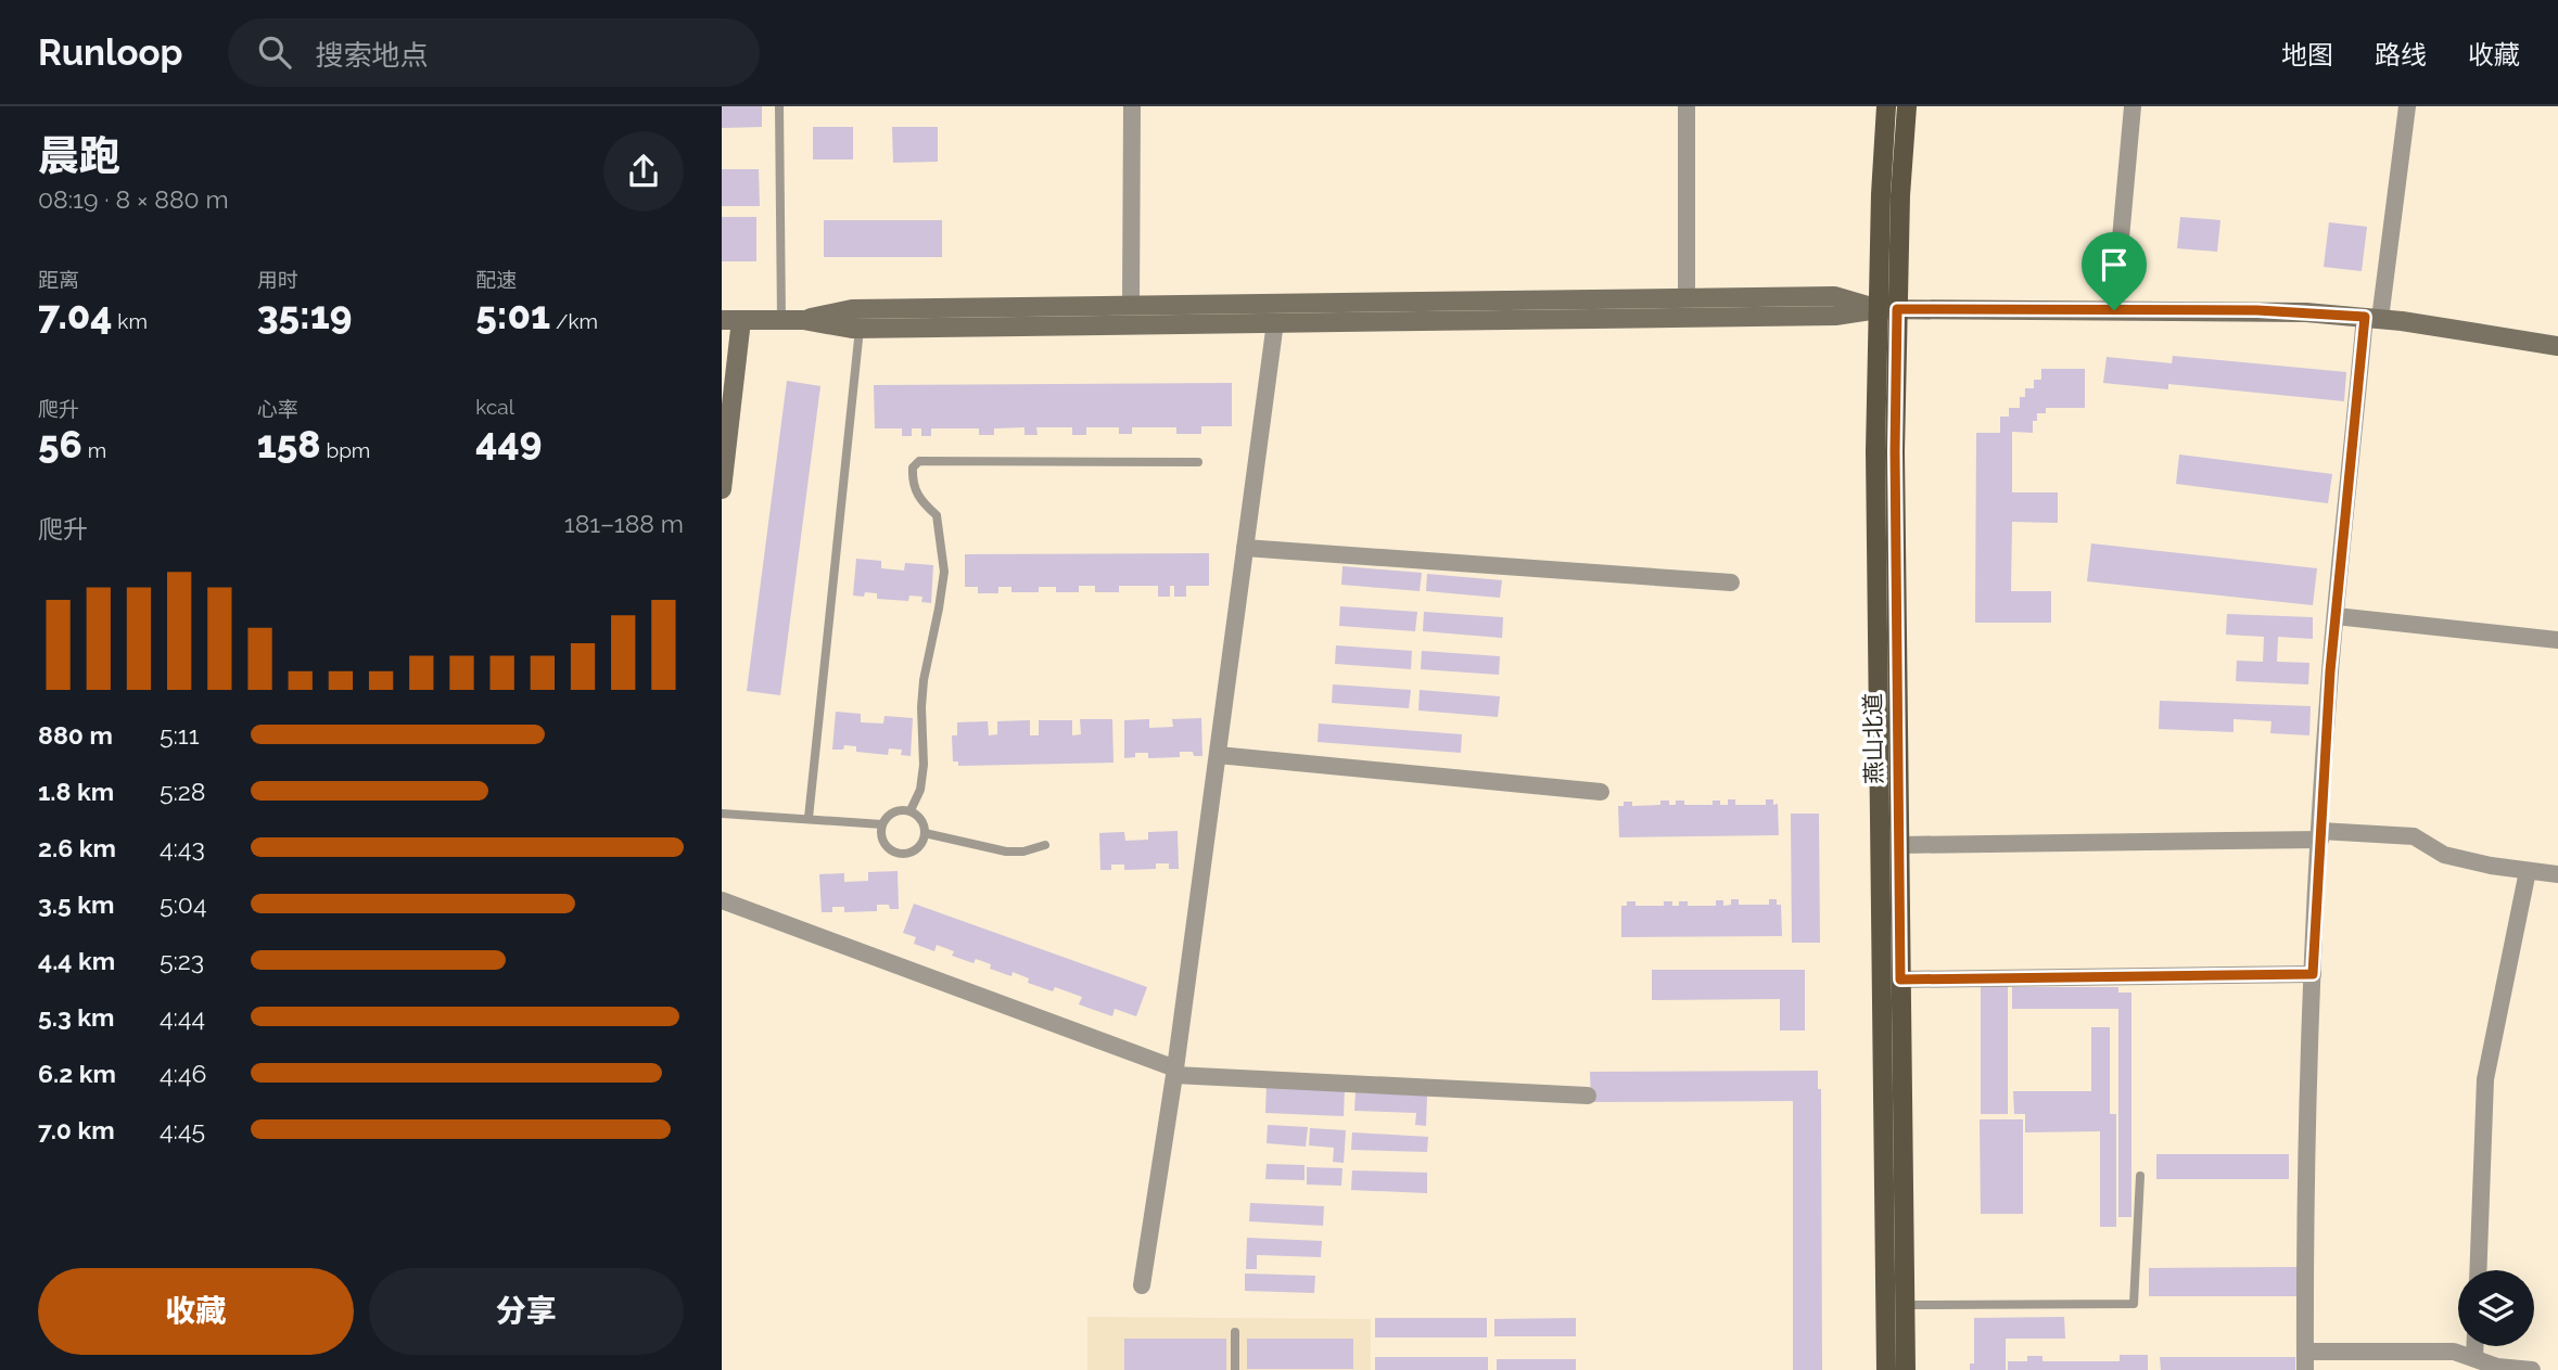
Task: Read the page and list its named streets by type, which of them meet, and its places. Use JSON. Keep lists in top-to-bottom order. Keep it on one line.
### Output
{"streets":{"main road":["燕山北道"]},"page":{"header":"Runloop","search":"搜索地点","nav":["地图","路线","收藏"],"heading":["晨跑","08:19 · 8 × 880 m"],"stats":[["距离","7.04 km"],["用时","35:19"],["配速","5:01 /km"],["爬升","56 m"],["心率","158 bpm"],["kcal","449"]],"chart":["爬升","181–188 m"],"list":[{"name":"880 m","note":"5:11"},{"name":"1.8 km","note":"5:28"},{"name":"2.6 km","note":"4:43"},{"name":"3.5 km","note":"5:04"},{"name":"4.4 km","note":"5:23"},{"name":"5.3 km","note":"4:44"},{"name":"6.2 km","note":"4:46"},{"name":"7.0 km","note":"4:45"}],"buttons":["收藏","分享"]}}
